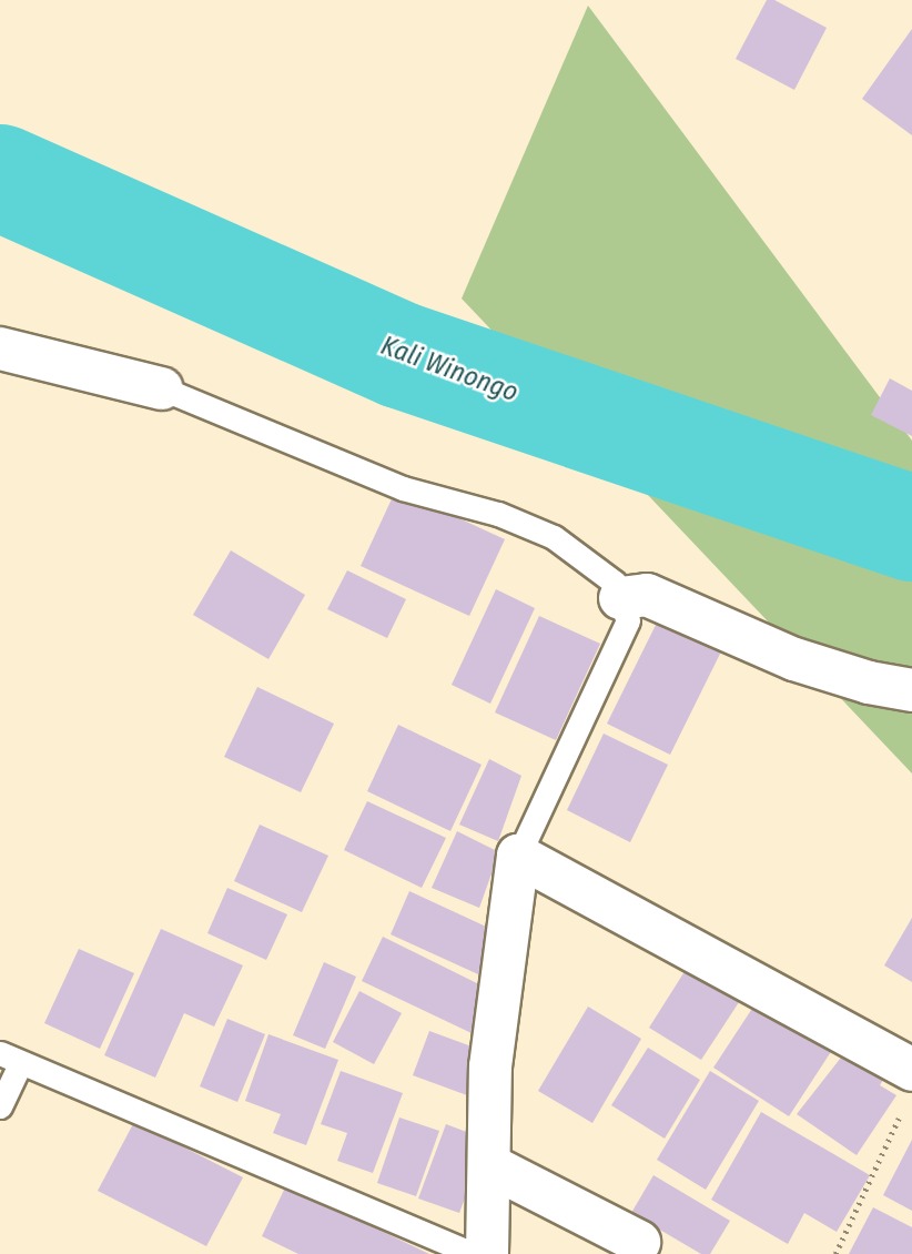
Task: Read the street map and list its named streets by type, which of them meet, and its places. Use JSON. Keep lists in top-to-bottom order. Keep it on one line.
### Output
{"water":["Kali Winongo"]}
